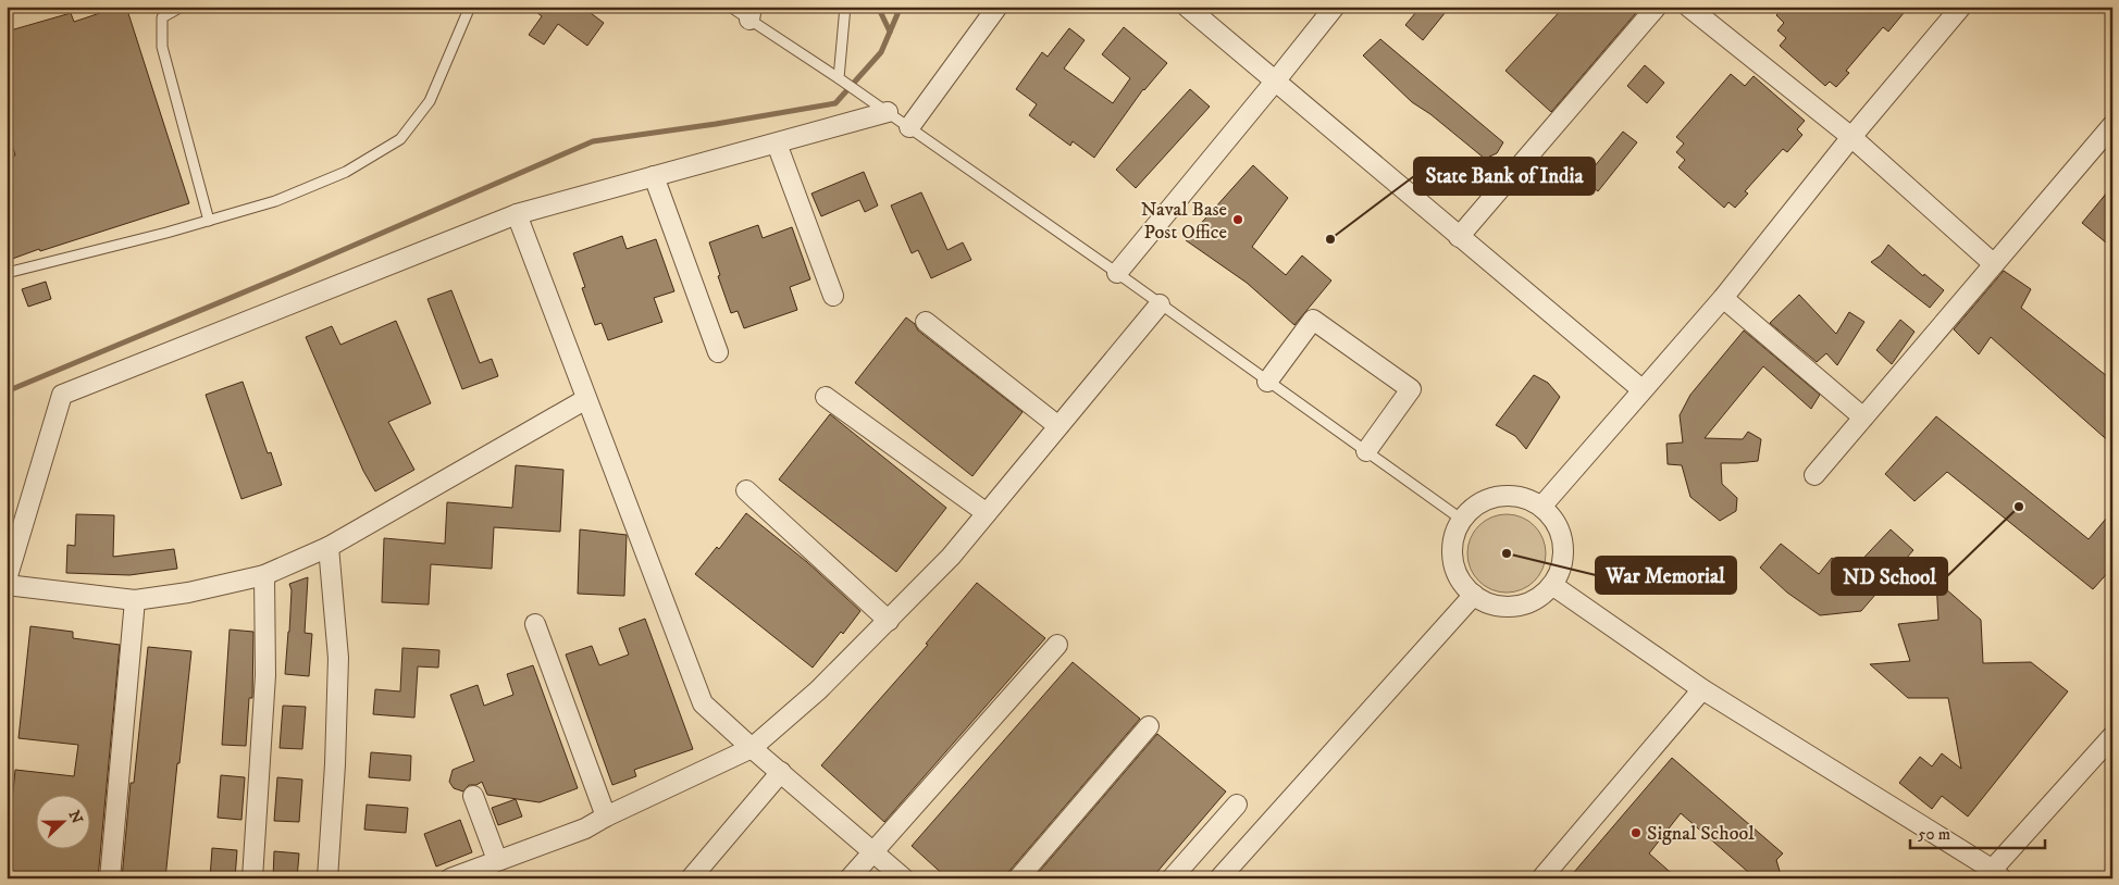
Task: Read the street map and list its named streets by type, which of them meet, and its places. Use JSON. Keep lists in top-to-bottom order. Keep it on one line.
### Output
{"places":["Naval Base Post Office","State Bank of India","ND School","War Memorial","Signal School"],"scale_bar":"50 m","north":"right"}
